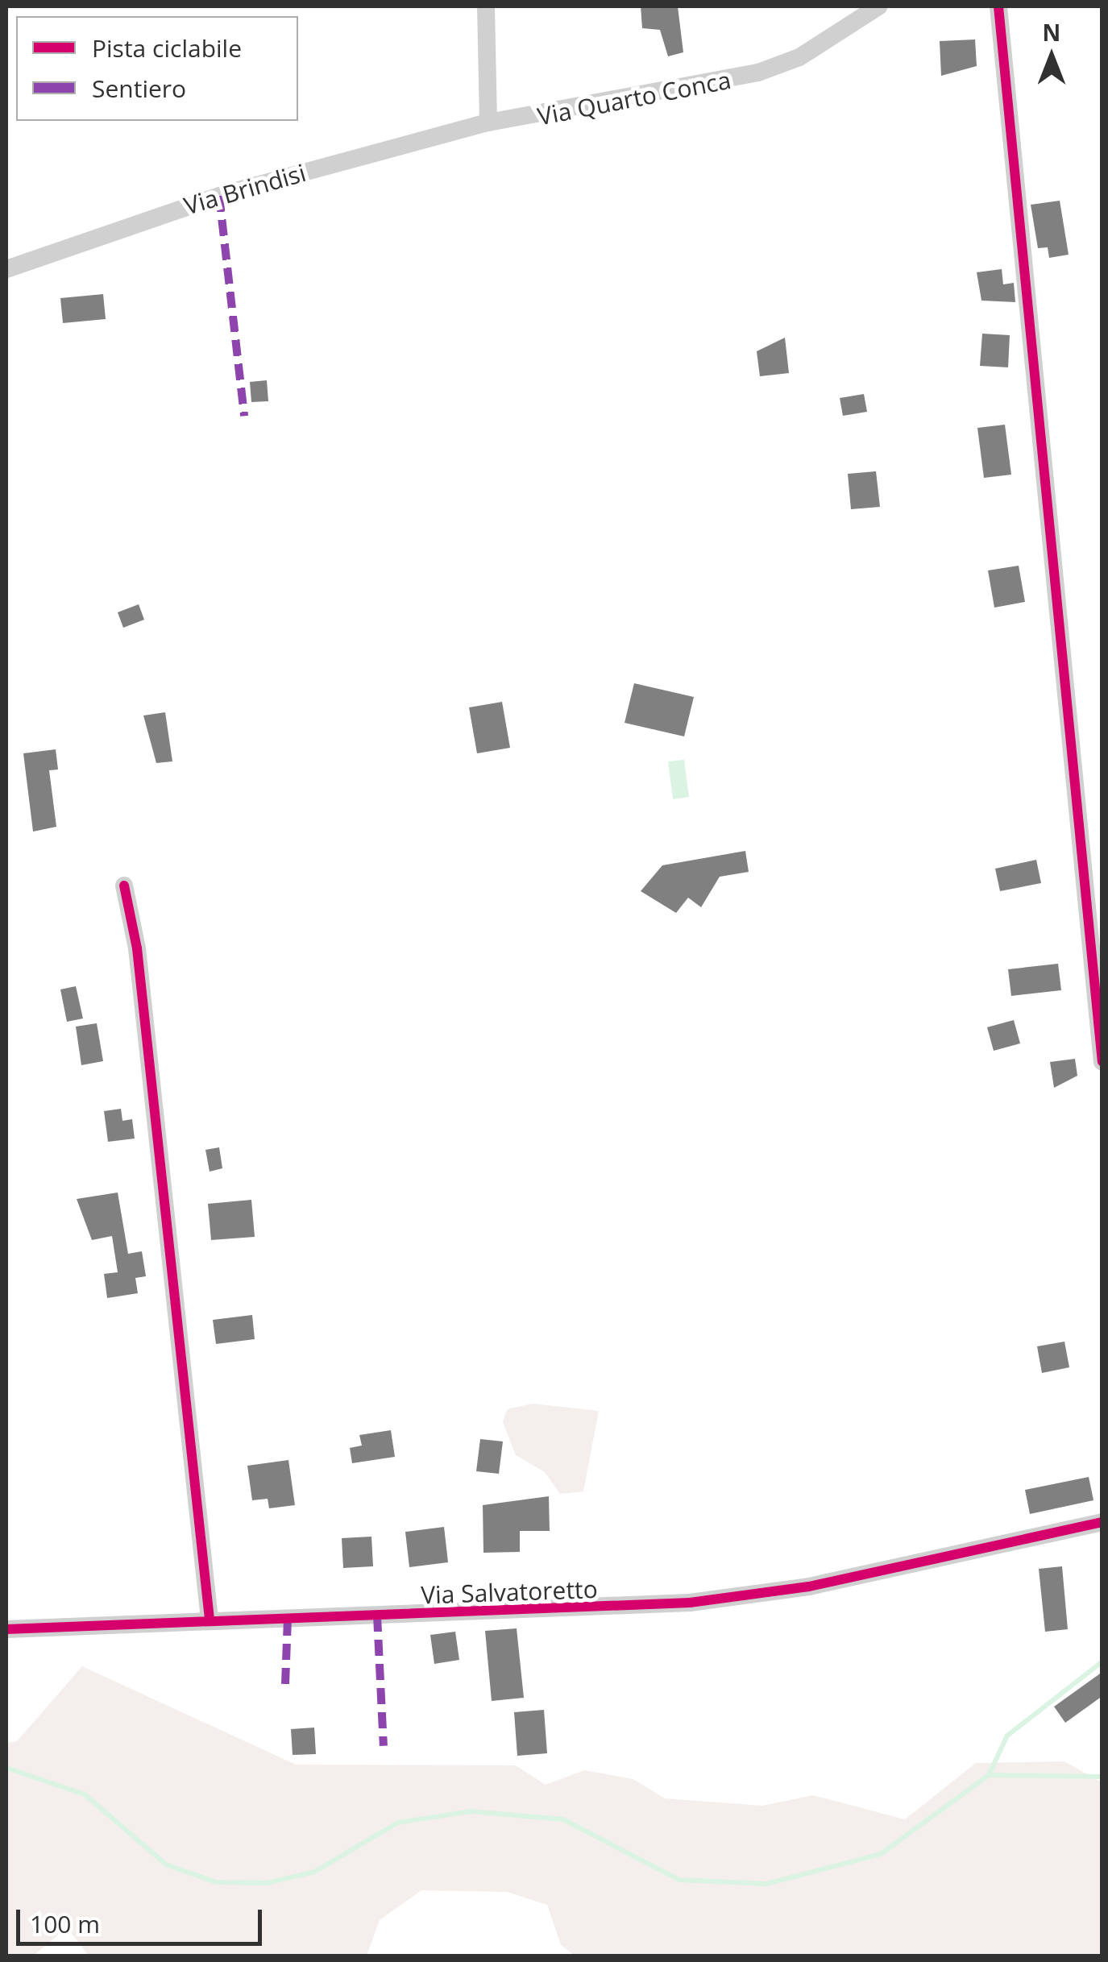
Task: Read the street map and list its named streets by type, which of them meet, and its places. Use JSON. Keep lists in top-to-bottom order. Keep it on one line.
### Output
{"streets":{"street":["Via Quarto Conca","Via Brindisi","Via Salvatoretto"]},"crossings":[["Via Quarto Conca","Via Brindisi"]],"legend":["Pista ciclabile","Sentiero"],"scale_bar":"100 m","north":"top"}
